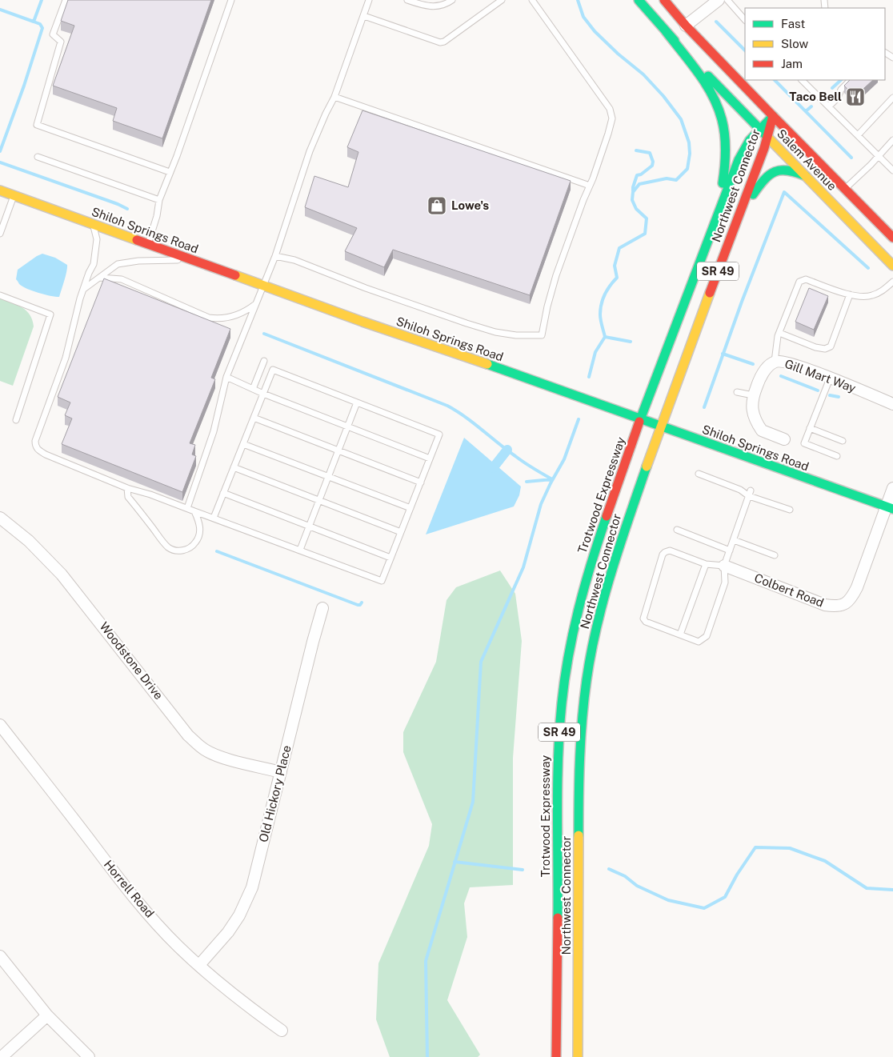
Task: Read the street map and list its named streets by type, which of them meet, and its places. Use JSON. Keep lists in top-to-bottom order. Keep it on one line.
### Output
{"streets":{"main road":["Salem Avenue","Northwest Connector","Shiloh Springs Road","SR 49","Trotwood Expressway"],"street":["Gill Mart Way","Colbert Road","Woodstone Drive","Old Hickory Place","Horrell Road"]},"crossings":[["Salem Avenue","Northwest Connector"],["Salem Avenue","SR 49"],["Northwest Connector","Shiloh Springs Road"],["Northwest Connector","SR 49"],["Northwest Connector","Trotwood Expressway"],["Shiloh Springs Road","Trotwood Expressway"],["Shiloh Springs Road","Colbert Road"],["Woodstone Drive","Old Hickory Place"],["Old Hickory Place","Horrell Road"]],"places":{"restaurant":["Taco Bell"],"shop":["Lowe's"]},"legend":["Fast","Slow","Jam"]}
